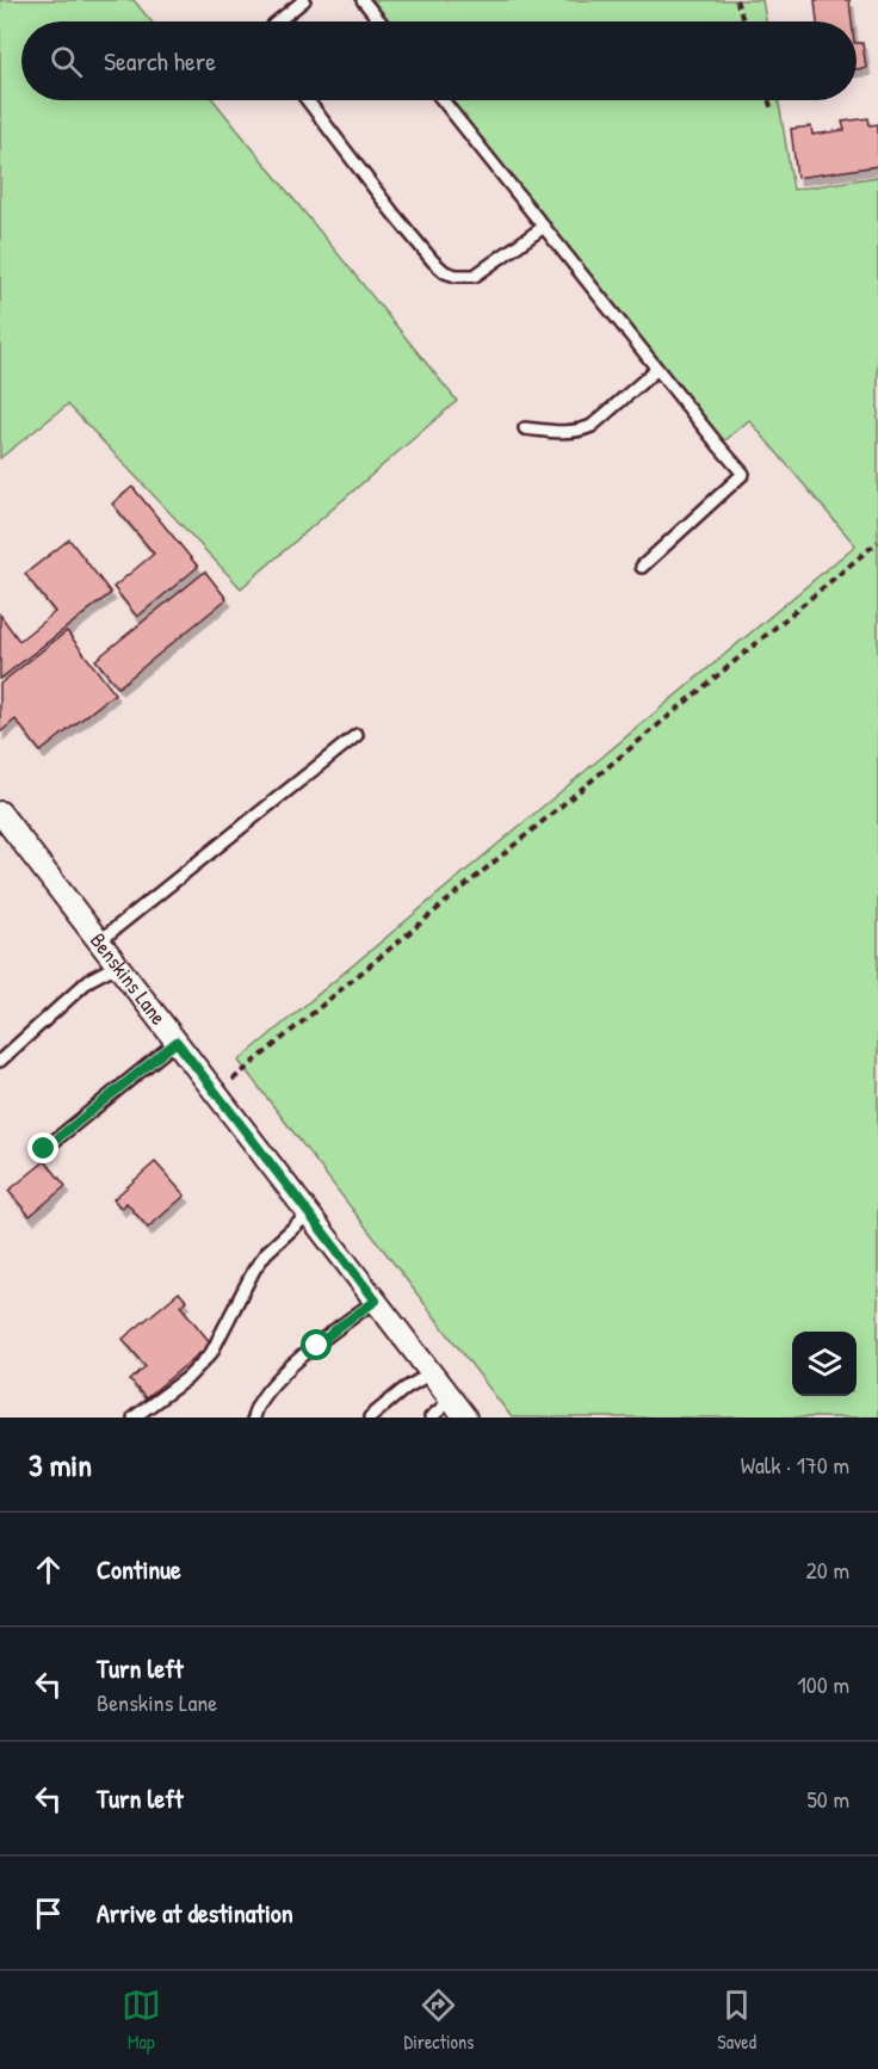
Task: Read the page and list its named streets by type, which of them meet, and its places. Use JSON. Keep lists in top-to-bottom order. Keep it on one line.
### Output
{"streets":{"street":["Benskins Lane"]},"page":{"search":"Search here","heading":["3 min","Walk · 170 m"],"list":[["Continue","20 m"],["Turn left","Benskins Lane","100 m"],["Turn left","50 m"],"Arrive at destination"],"nav":["Map","Directions","Saved"]}}
